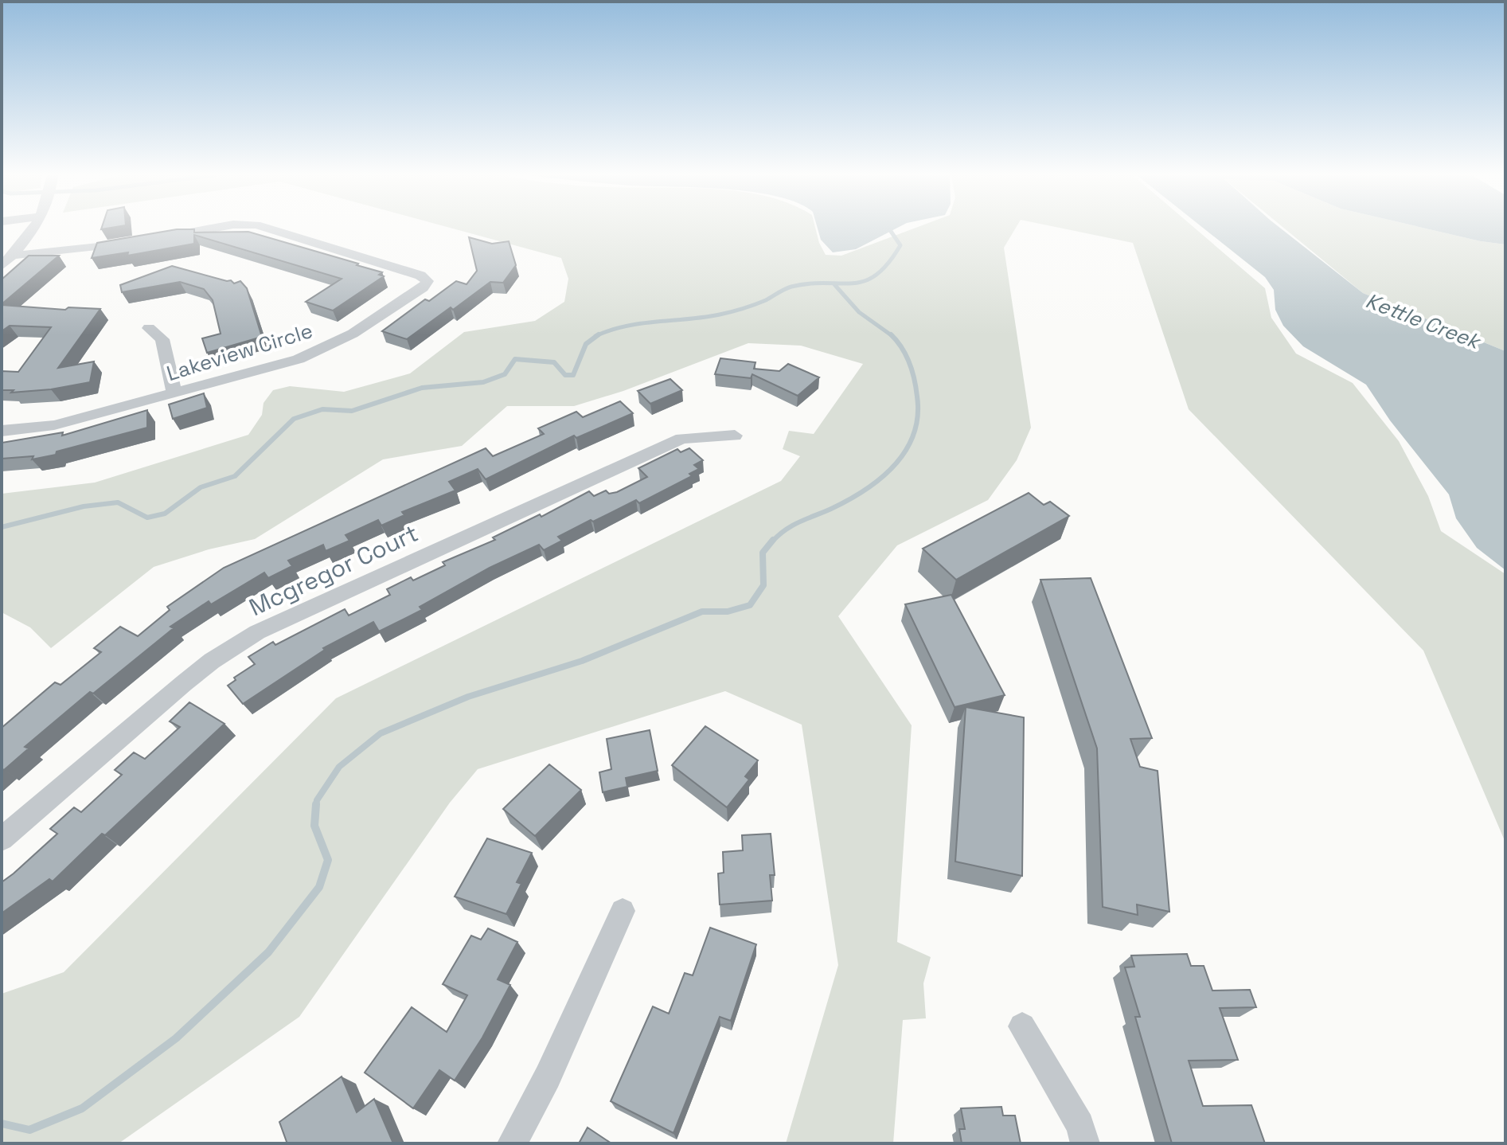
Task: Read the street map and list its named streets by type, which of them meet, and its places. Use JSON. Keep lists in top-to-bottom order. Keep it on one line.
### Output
{"streets":{"street":["Lakeview Circle","Mcgregor Court"]},"water":["Kettle Creek"]}
